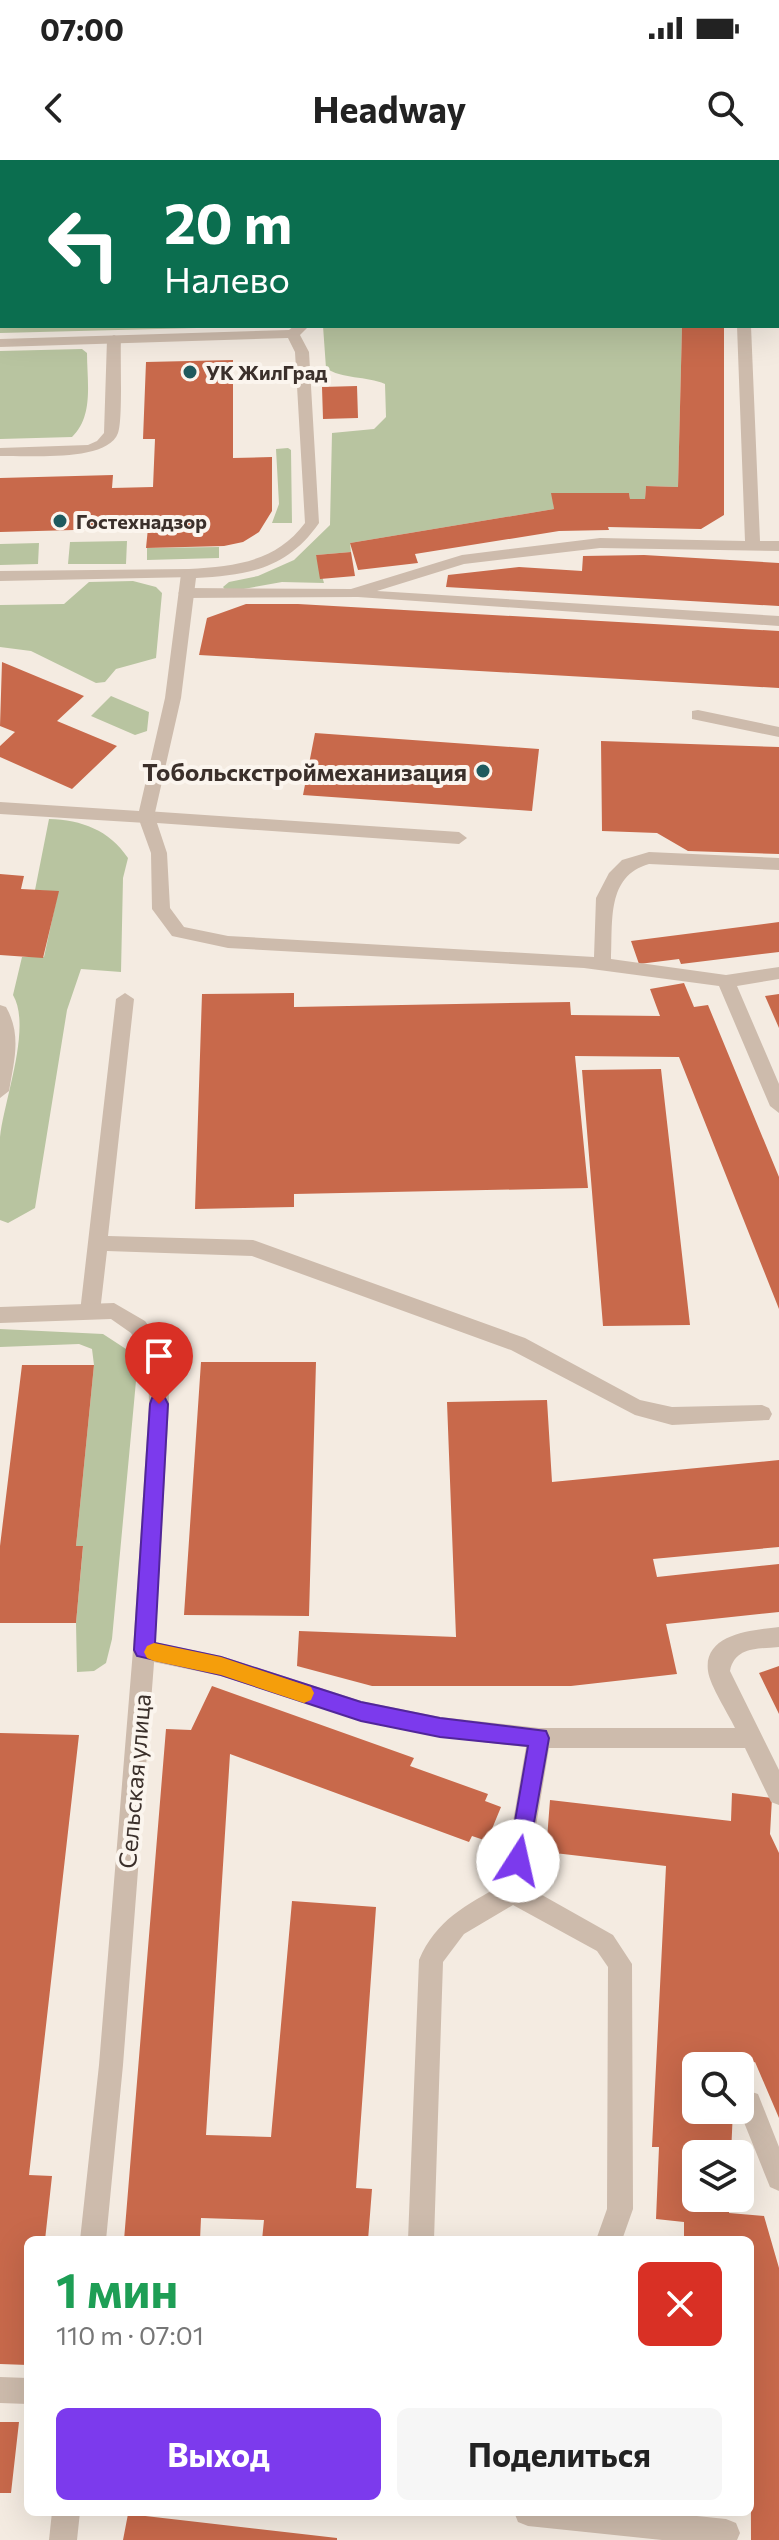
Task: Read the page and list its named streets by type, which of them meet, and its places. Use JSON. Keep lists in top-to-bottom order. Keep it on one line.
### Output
{"streets":{"street":["Сельская улица"]},"places":["УК ЖилГрад","Гостехнадзор","Тобольскстроймеханизация"],"page":{"status":"07:00","header":"Headway","turn":["20 m","Налево"],"heading":["1 мин","110 m · 07:01"],"buttons":["Выход","Поделиться"]}}
